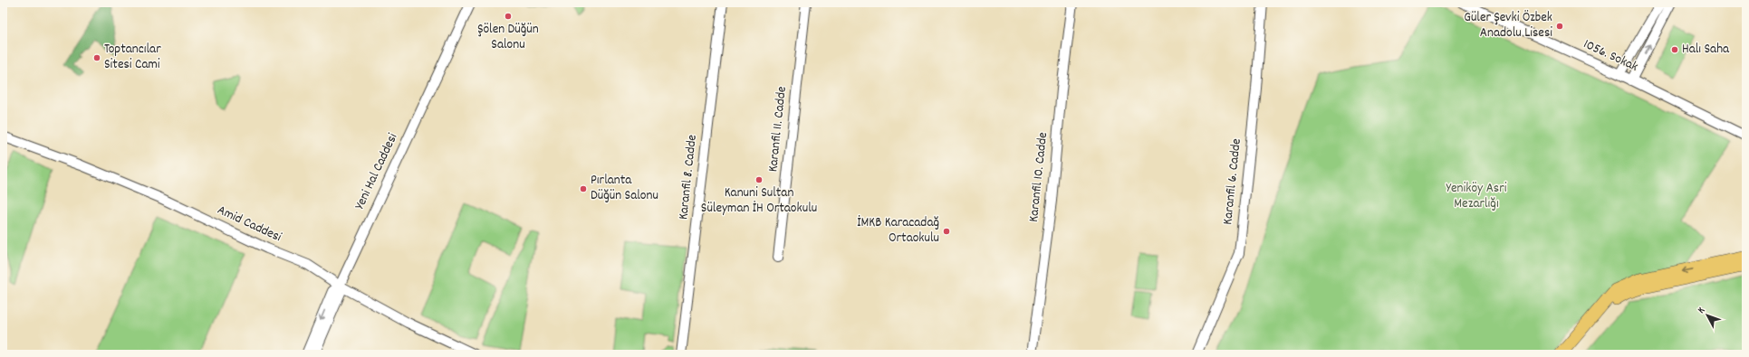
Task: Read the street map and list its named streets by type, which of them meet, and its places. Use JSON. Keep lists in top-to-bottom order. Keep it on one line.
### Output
{"streets":{"street":["1056. Sokak","Karanfil 11. Cadde","Yeni Hal Caddesi","Karanfil 8. Cadde","Karanfil 10. Cadde","Karanfil 6. Cadde","Amid Caddesi"]},"crossings":[["Yeni Hal Caddesi","Amid Caddesi"]],"parks":["Yeniköy Asri Mezarlığı"],"places":["Şölen Düğün Salonu","Güler Şevki Özbek Anadolu Lisesi","Halı Saha","Toptancılar Sitesi Cami","Kanuni Sultan Süleyman İH Ortaokulu","Pırlanta Düğün Salonu","İMKB Karacadağ Ortaokulu"],"north":"top left"}
